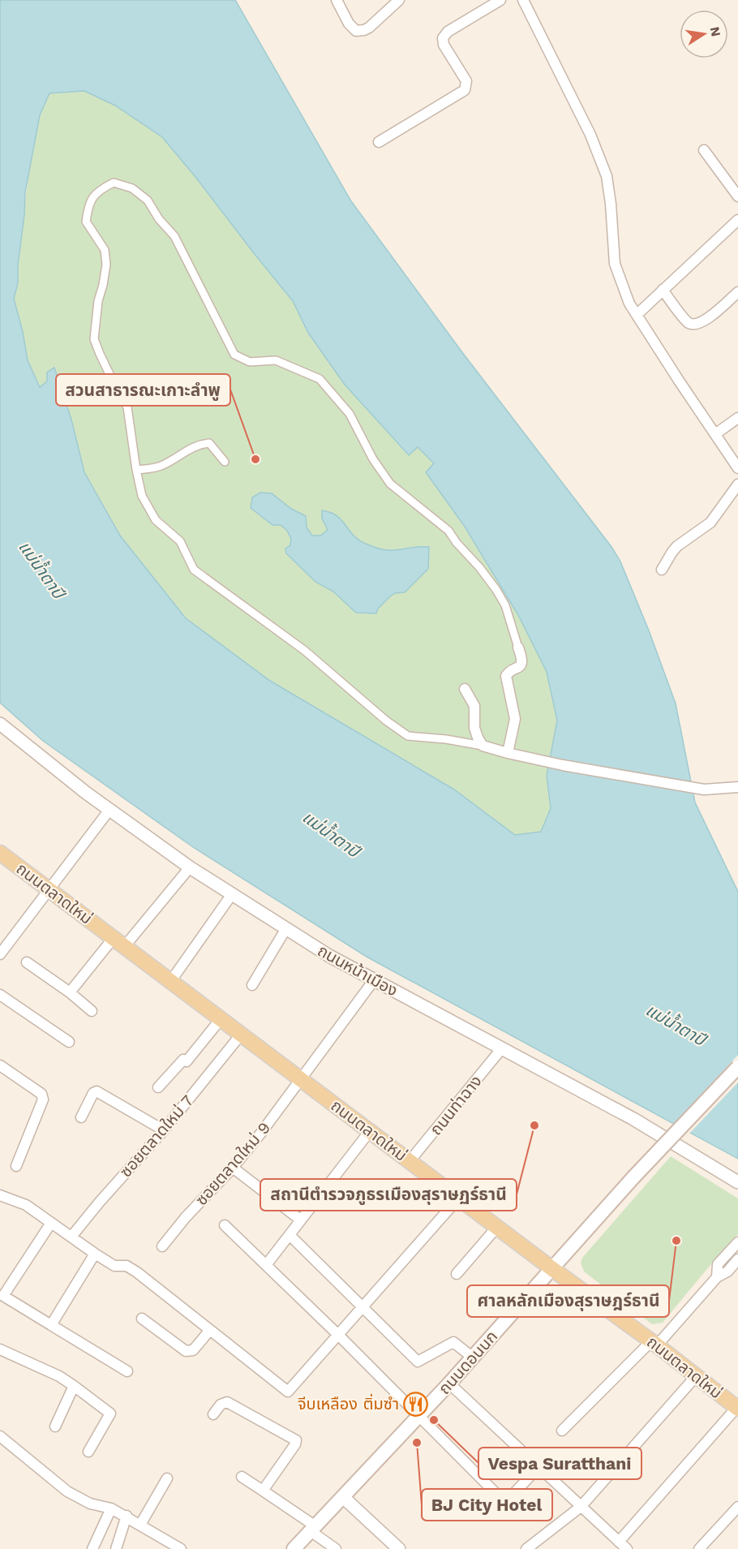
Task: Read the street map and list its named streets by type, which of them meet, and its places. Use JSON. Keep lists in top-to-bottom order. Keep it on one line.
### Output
{"streets":{"main road":["ถนนตลาดใหม่","ถนนดอนนก"],"street":["ถนนหน้าเมือง","ถนนท่าฉาง","ซอยตลาดใหม่ 7","ซอยตลาดใหม่ 9"]},"crossings":[["ถนนตลาดใหม่","ถนนท่าฉาง"],["ถนนตลาดใหม่","ซอยตลาดใหม่ 7"],["ถนนตลาดใหม่","ซอยตลาดใหม่ 9"],["ถนนตลาดใหม่","ถนนดอนนก"],["ถนนหน้าเมือง","ถนนท่าฉาง"],["ถนนหน้าเมือง","ซอยตลาดใหม่ 9"]],"water":["แม่น้ำตาปี"],"places":{"other":["สวนสาธารณะเกาะลำพู","สถานีตำรวจภูธรเมืองสุราษฏร์ธานี","ศาลหลักเมืองสุราษฎร์ธานี","Vespa Suratthani","BJ City Hotel"],"restaurant":["จีบเหลือง ติ่มซำ"]},"north":"right"}
